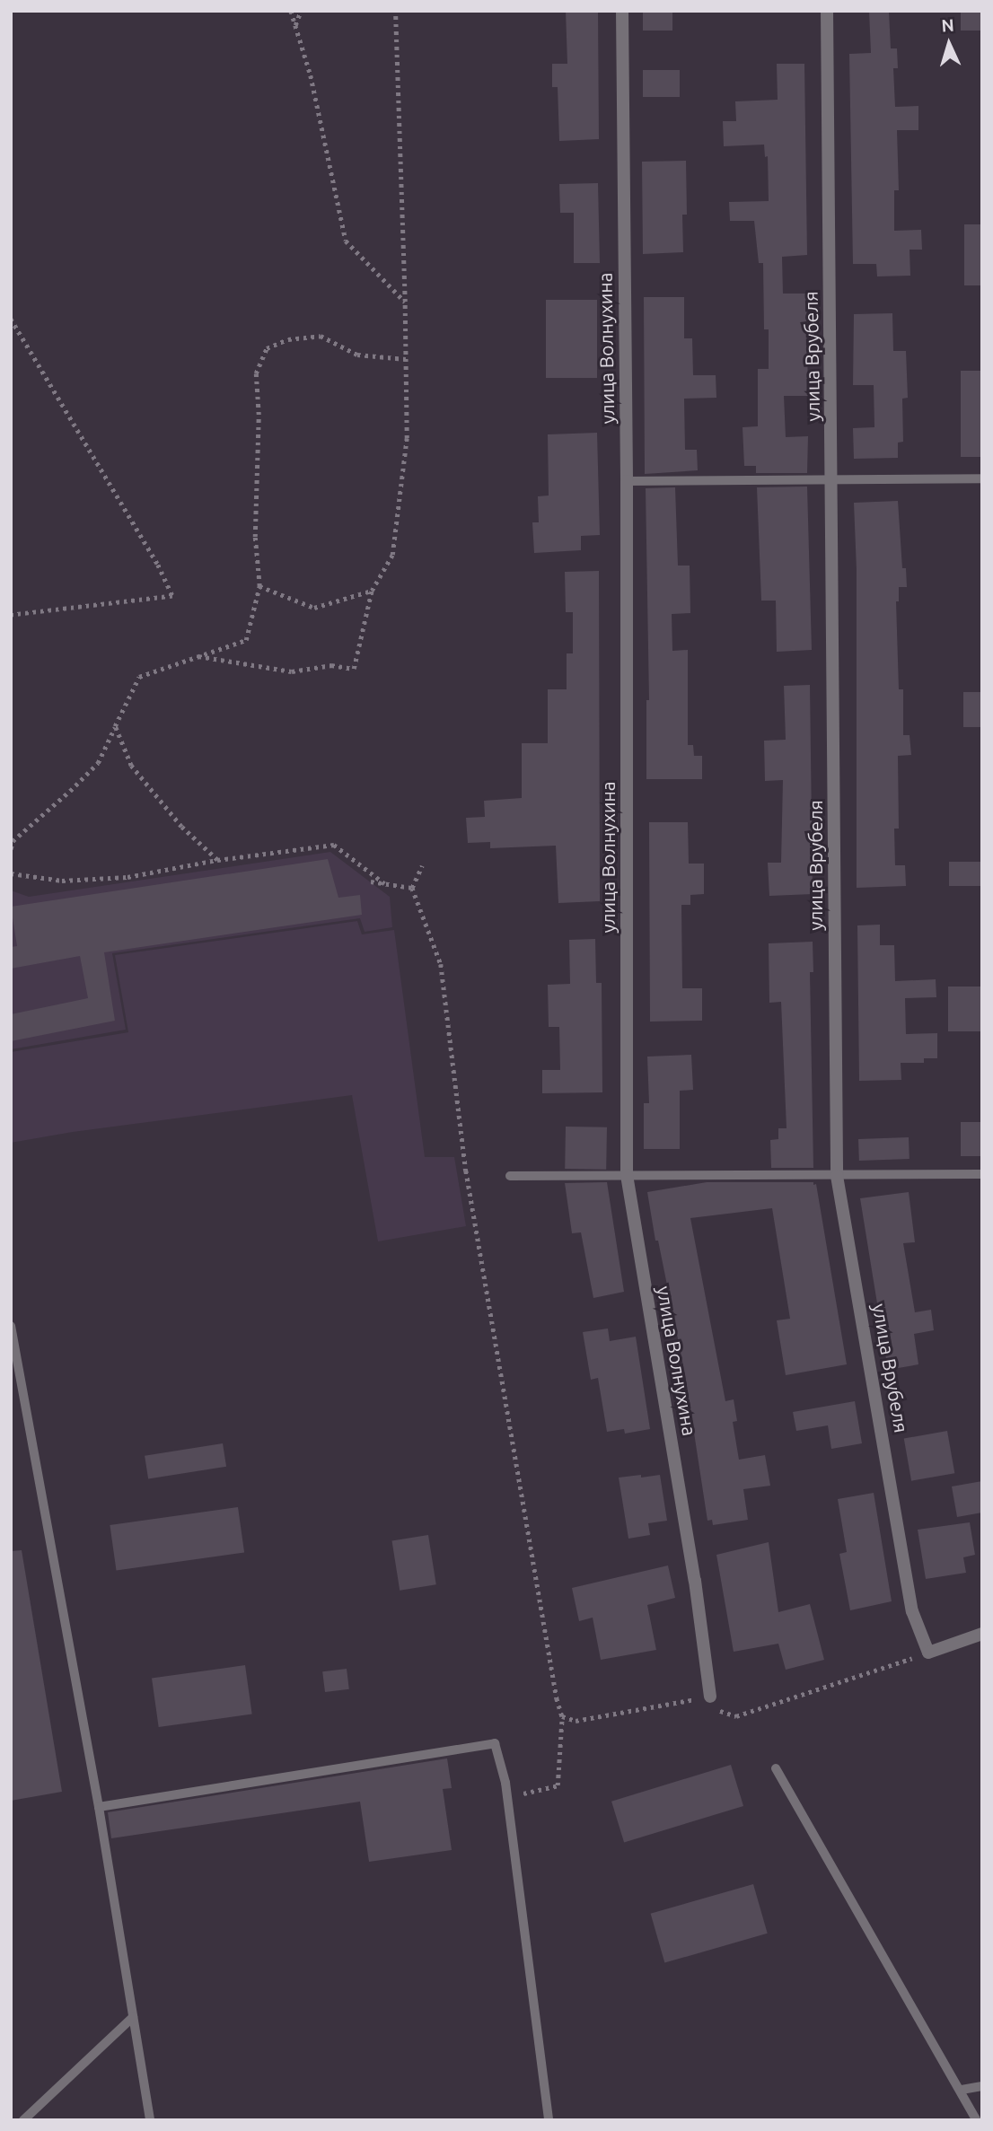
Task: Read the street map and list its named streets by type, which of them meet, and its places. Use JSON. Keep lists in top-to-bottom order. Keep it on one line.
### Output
{"streets":{"street":["улица Волнухина","улица Врубеля"]},"north":"top"}
